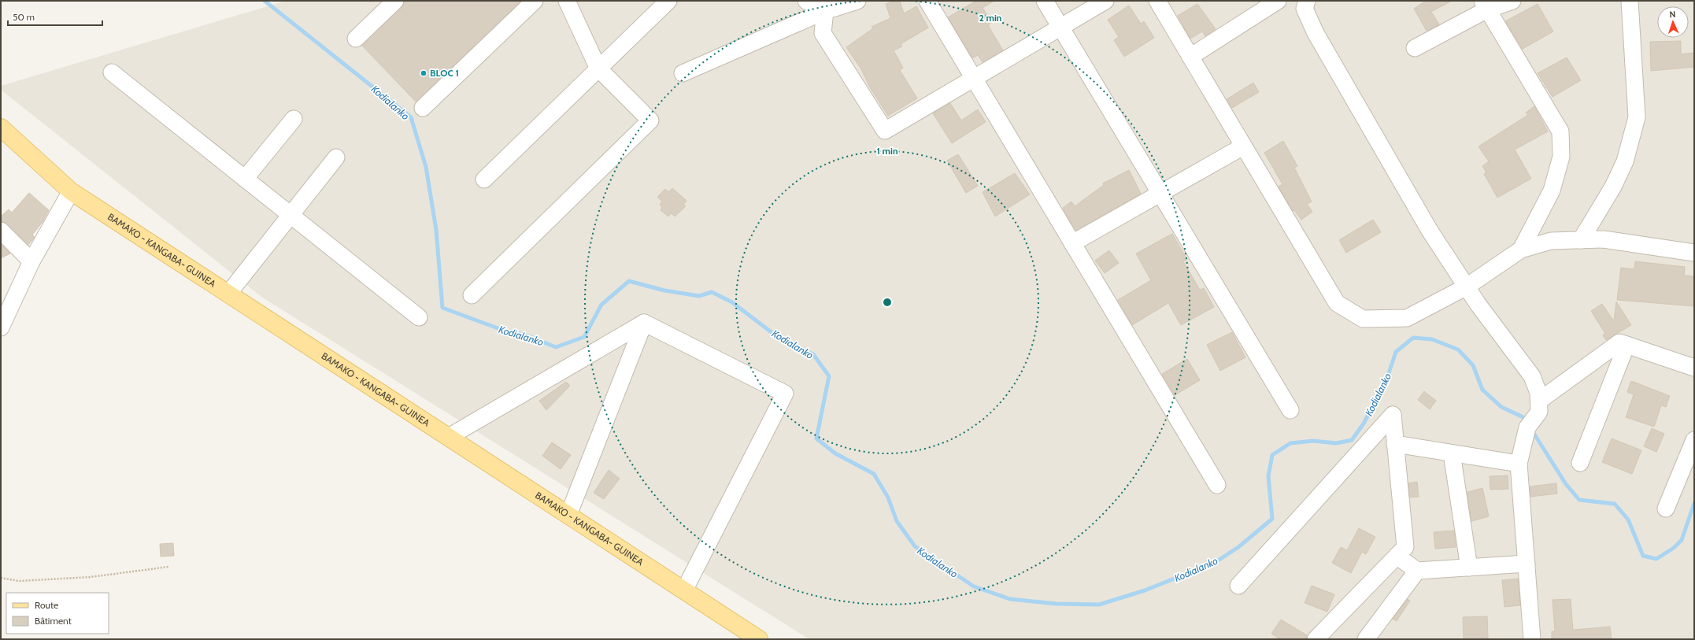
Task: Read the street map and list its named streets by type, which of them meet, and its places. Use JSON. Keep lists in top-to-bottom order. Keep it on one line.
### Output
{"streets":{"main road":["BAMAKO - KANGABA- GUINEA"]},"water":["Kodialanko"],"places":["BLOC 1"],"legend":["Route","Bâtiment"],"scale_bar":"50 m","north":"top","rings":["2 min","1 min"]}
